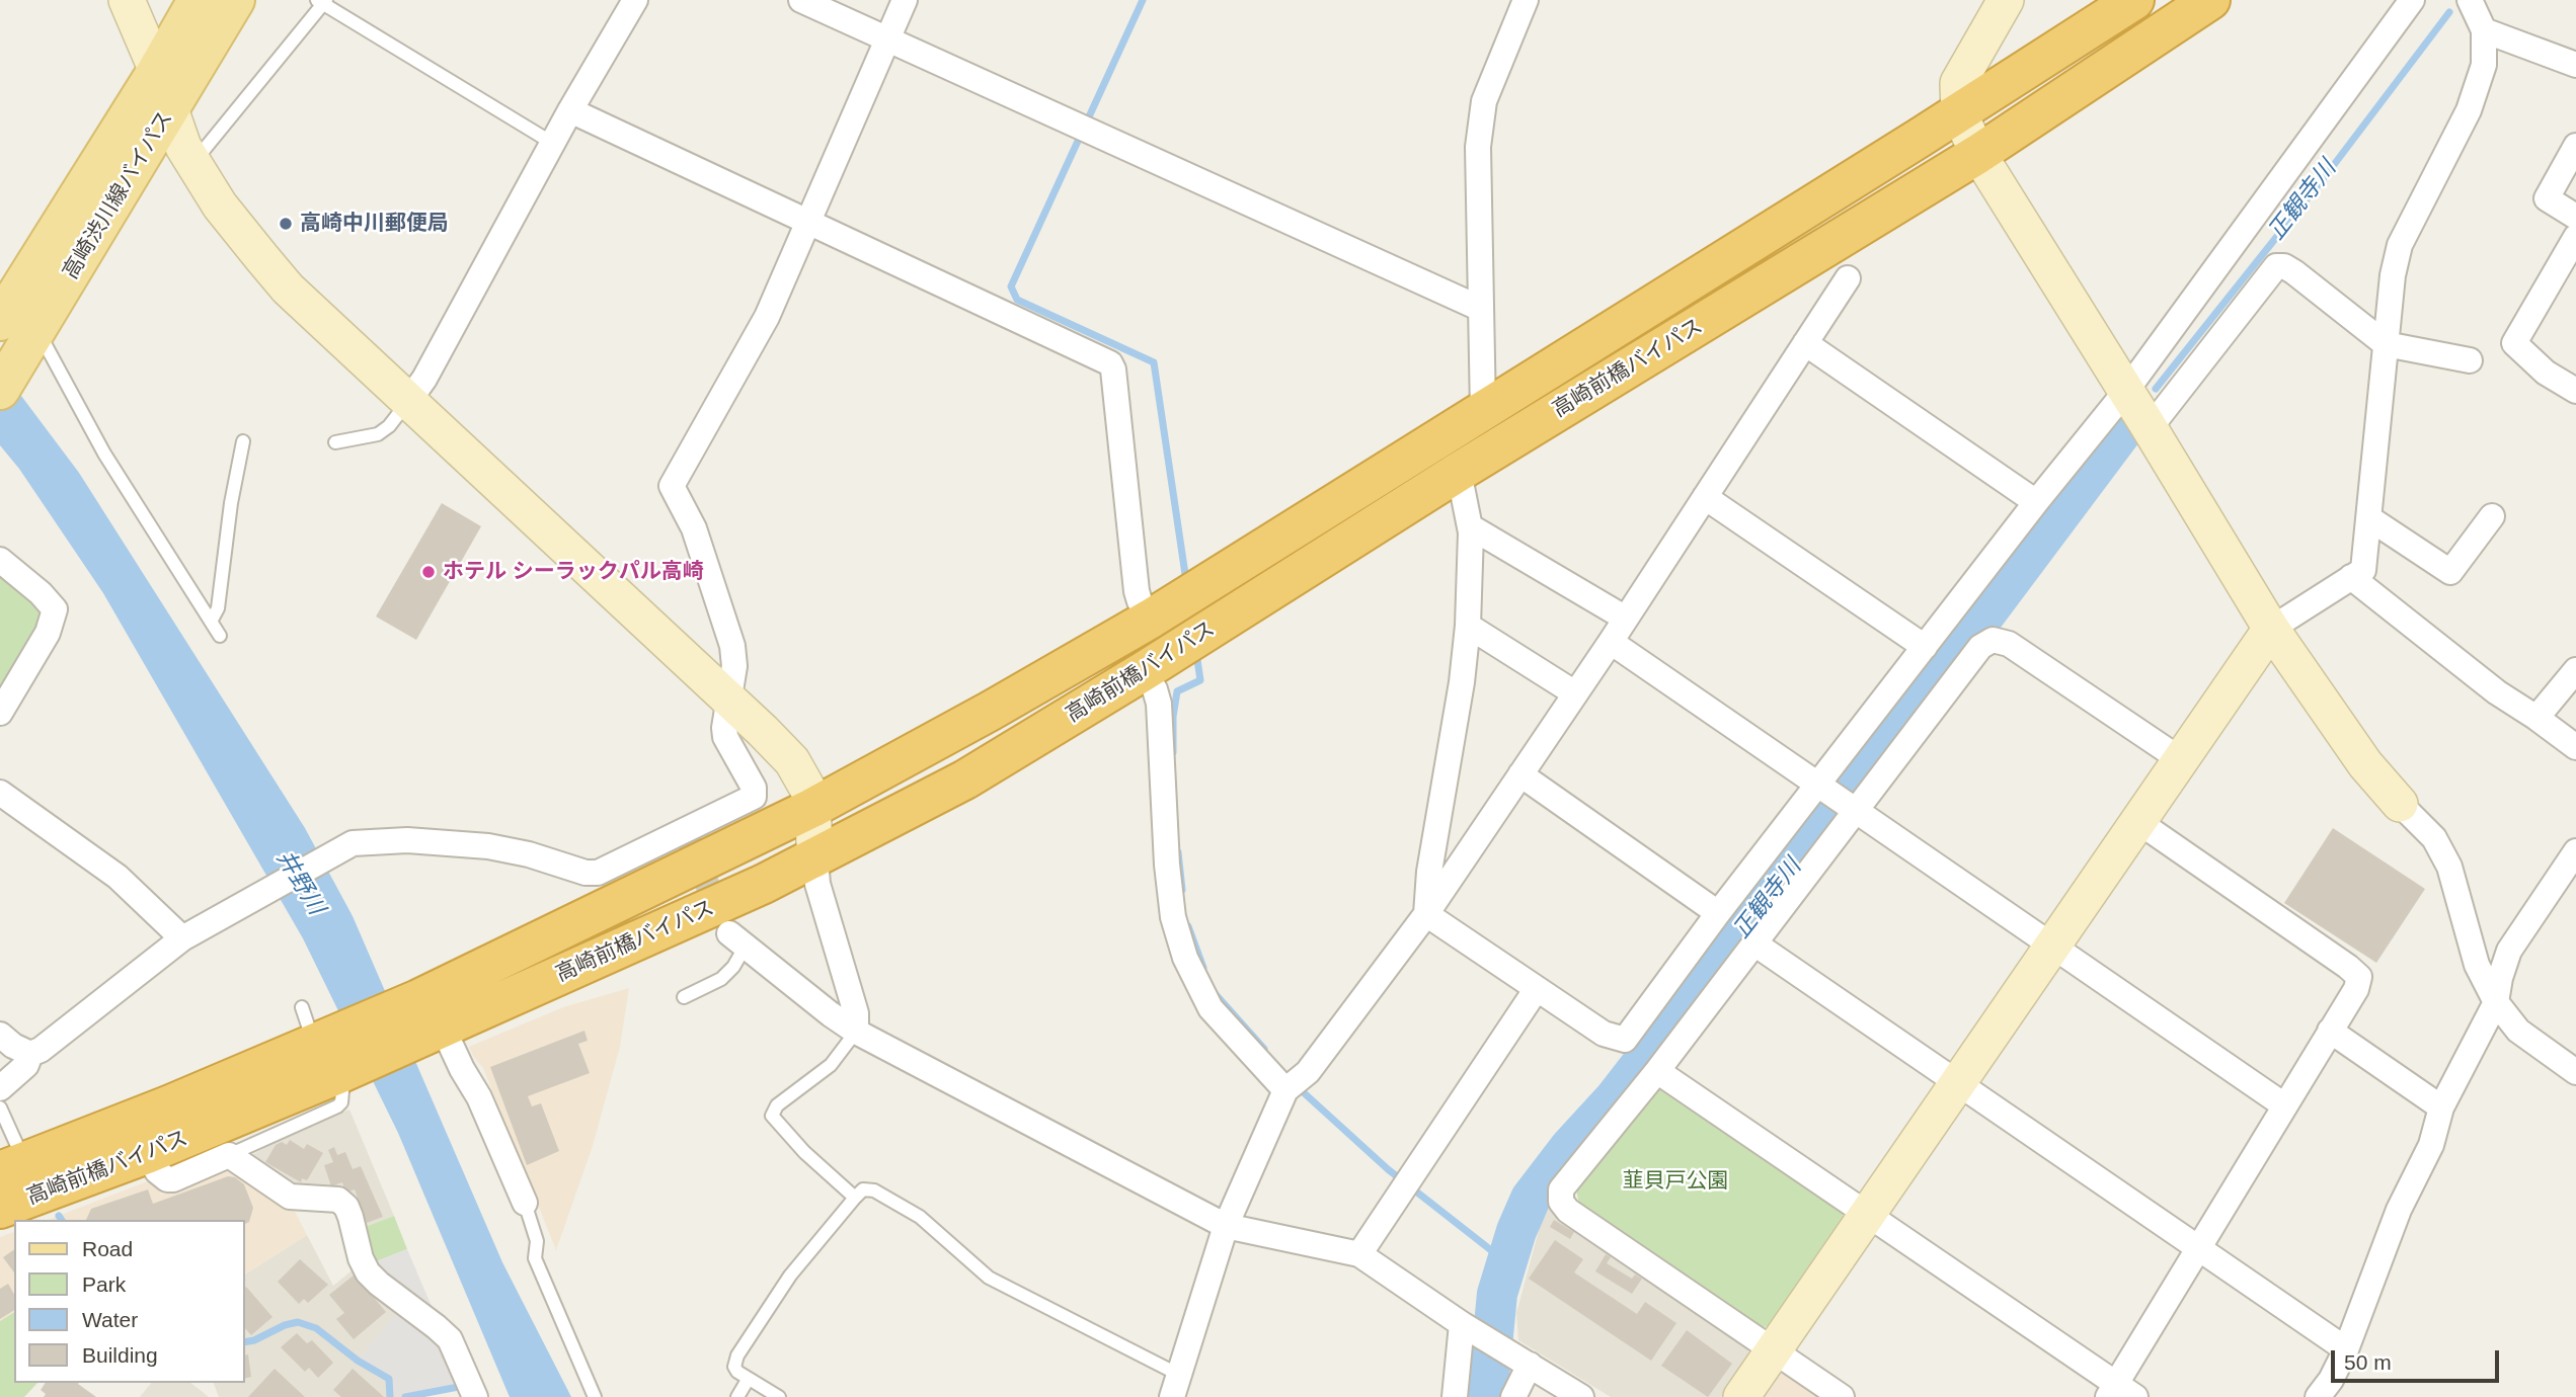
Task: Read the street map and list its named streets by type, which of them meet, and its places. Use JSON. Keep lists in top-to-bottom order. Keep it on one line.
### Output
{"streets":{"highway":["高崎前橋バイパス"],"main road":["高崎渋川線バイパス"]},"water":["正観寺川","井野川"],"parks":["韮貝戸公園"],"places":["高崎中川郵便局","ホテル シーラックパル高崎"],"legend":["Road","Park","Water","Building"],"scale_bar":"50 m"}
